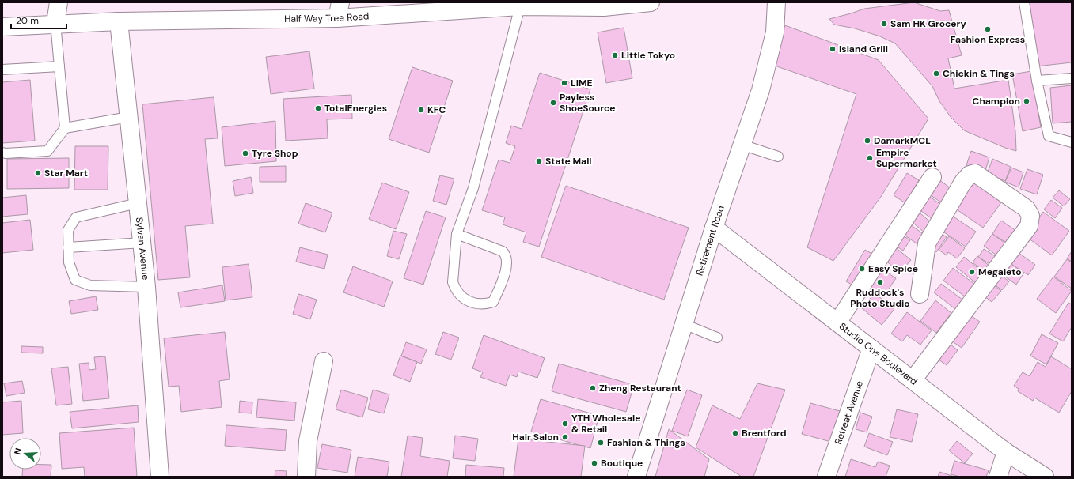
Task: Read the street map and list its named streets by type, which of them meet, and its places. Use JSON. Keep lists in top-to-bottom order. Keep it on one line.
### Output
{"streets":{"street":["Half Way Tree Road","Retirement Road","Sylvan Avenue","Studio One Boulevard","Retreat Avenue"]},"crossings":[["Half Way Tree Road","Sylvan Avenue"],["Retirement Road","Studio One Boulevard"],["Studio One Boulevard","Retreat Avenue"]],"places":["Sam HK Grocery","Fashion Express","Island Grill","Little Tokyo","Chickin & Tings","LIME","Champion","Payless ShoeSource","TotalEnergies","KFC","DamarkMCL","Tyre Shop","Empire Supermarket","State Mall","Star Mart","Easy Spice","Megaleto","Ruddock's Photo Studio","Zheng Restaurant","YTH Wholesale & Retail","Brentford","Hair Salon","Fashion & Things","Boutique"],"scale_bar":"20 m","north":"left"}
